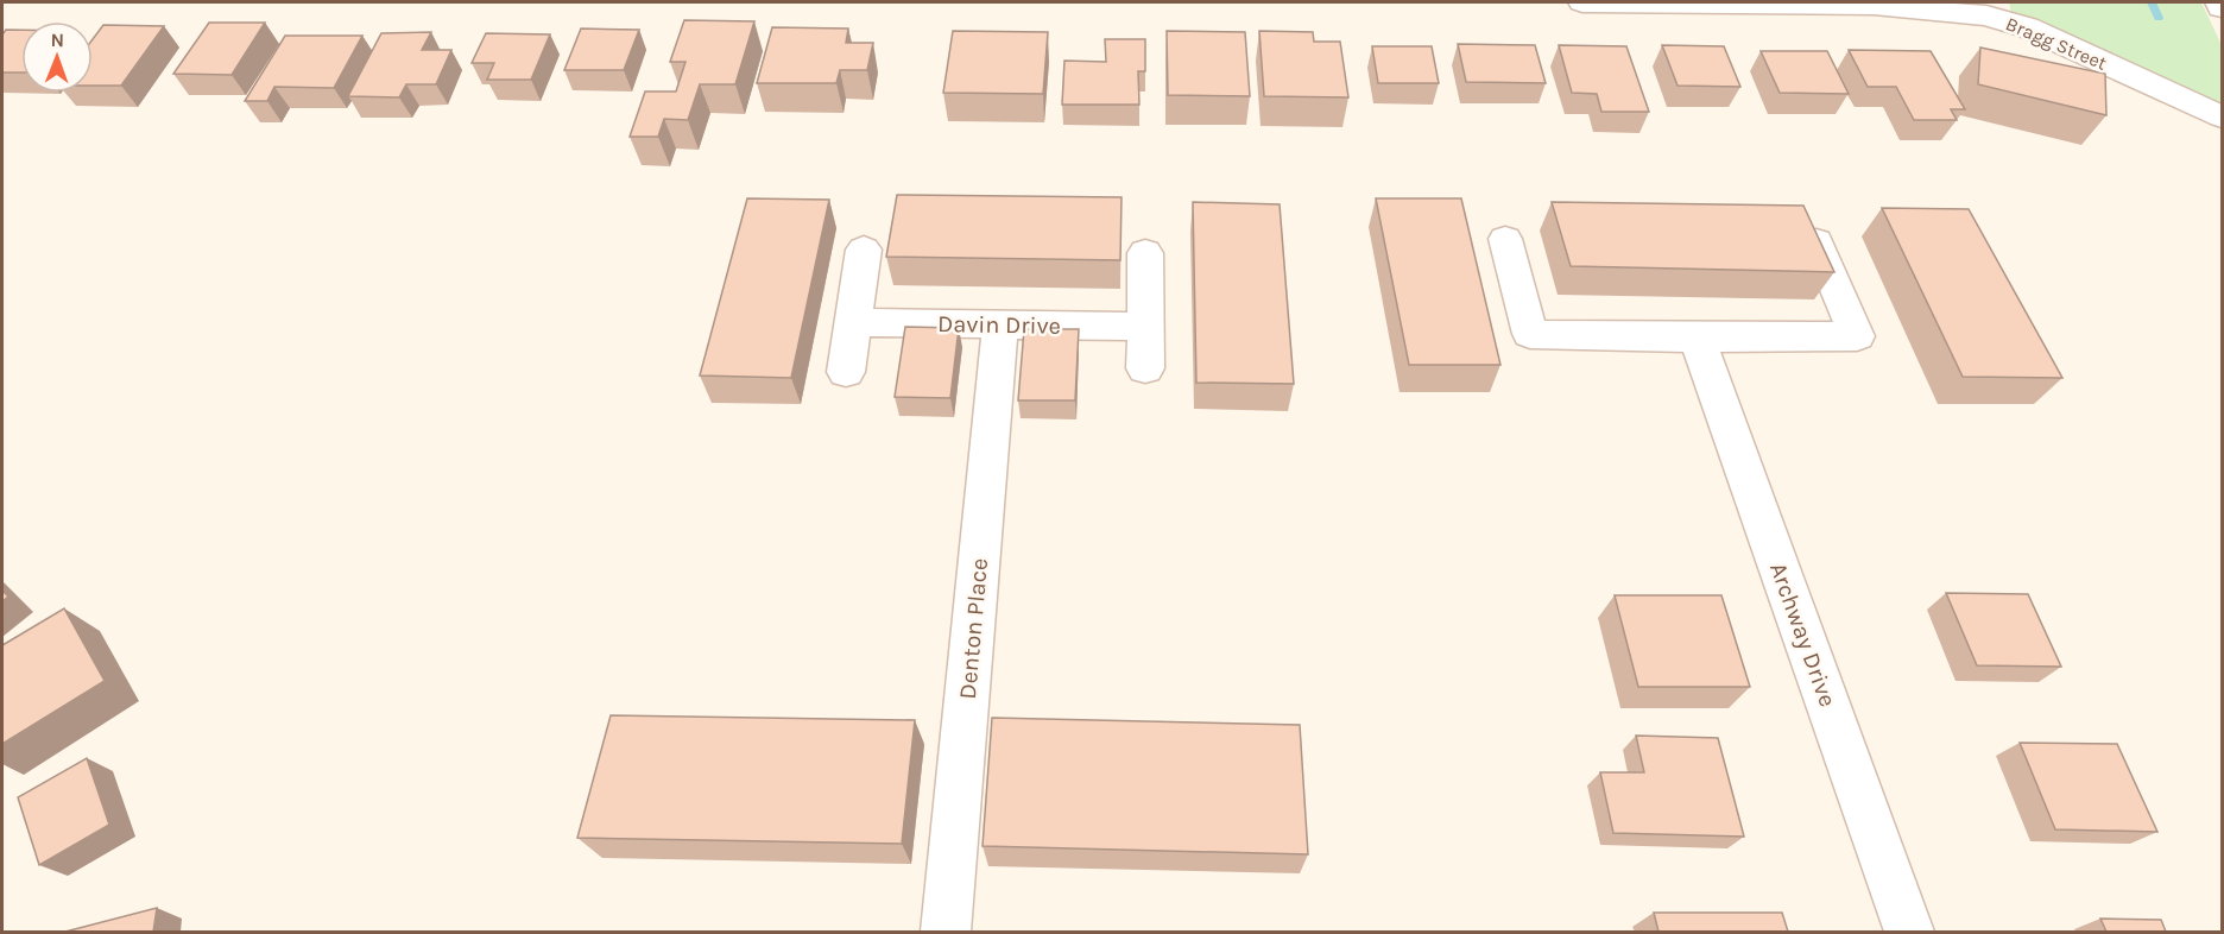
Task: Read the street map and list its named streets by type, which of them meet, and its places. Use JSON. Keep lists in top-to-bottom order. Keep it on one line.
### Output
{"streets":{"street":["Bragg Street","Davin Drive","Denton Place","Archway Drive"]},"crossings":[["Davin Drive","Denton Place"]],"north":"top"}
